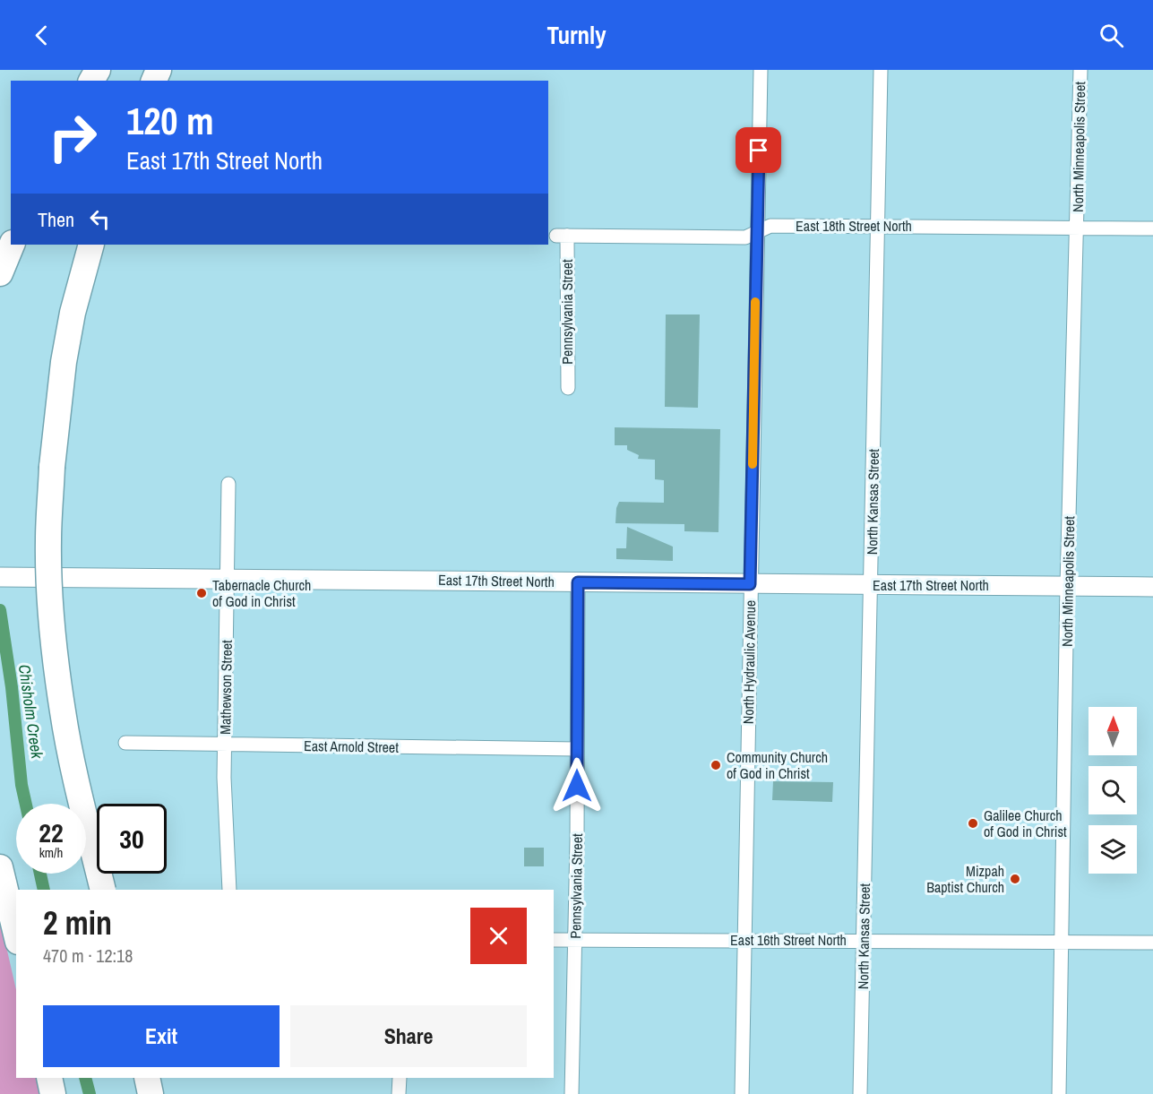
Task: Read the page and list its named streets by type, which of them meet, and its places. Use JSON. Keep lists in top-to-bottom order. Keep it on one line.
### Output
{"streets":{"street":["North Minneapolis Street","East 18th Street North","Pennsylvania Street","North Kansas Street","East 17th Street North","North Hydraulic Avenue","Mathewson Street","East Arnold Street","East 16th Street North"]},"crossings":[["North Minneapolis Street","East 18th Street North"],["North Minneapolis Street","East 17th Street North"],["North Minneapolis Street","East 16th Street North"],["East 18th Street North","Pennsylvania Street"],["East 18th Street North","North Kansas Street"],["East 18th Street North","North Hydraulic Avenue"],["Pennsylvania Street","East 17th Street North"],["Pennsylvania Street","East Arnold Street"],["Pennsylvania Street","East 16th Street North"],["North Kansas Street","East 17th Street North"],["North Kansas Street","East 16th Street North"],["East 17th Street North","North Hydraulic Avenue"],["East 17th Street North","Mathewson Street"],["North Hydraulic Avenue","East 16th Street North"],["Mathewson Street","East Arnold Street"]],"water":["Chisholm Creek"],"places":["Tabernacle Church of God in Christ","Community Church of God in Christ","Galilee Church of God in Christ","Mizpah Baptist Church"],"north":"top","page":{"header":"Turnly","turn":["120 m","East 17th Street North"],"then":"Then","speed":"22 km/h","limit":"30","heading":["2 min","470 m · 12:18"],"buttons":["Exit","Share"]}}
